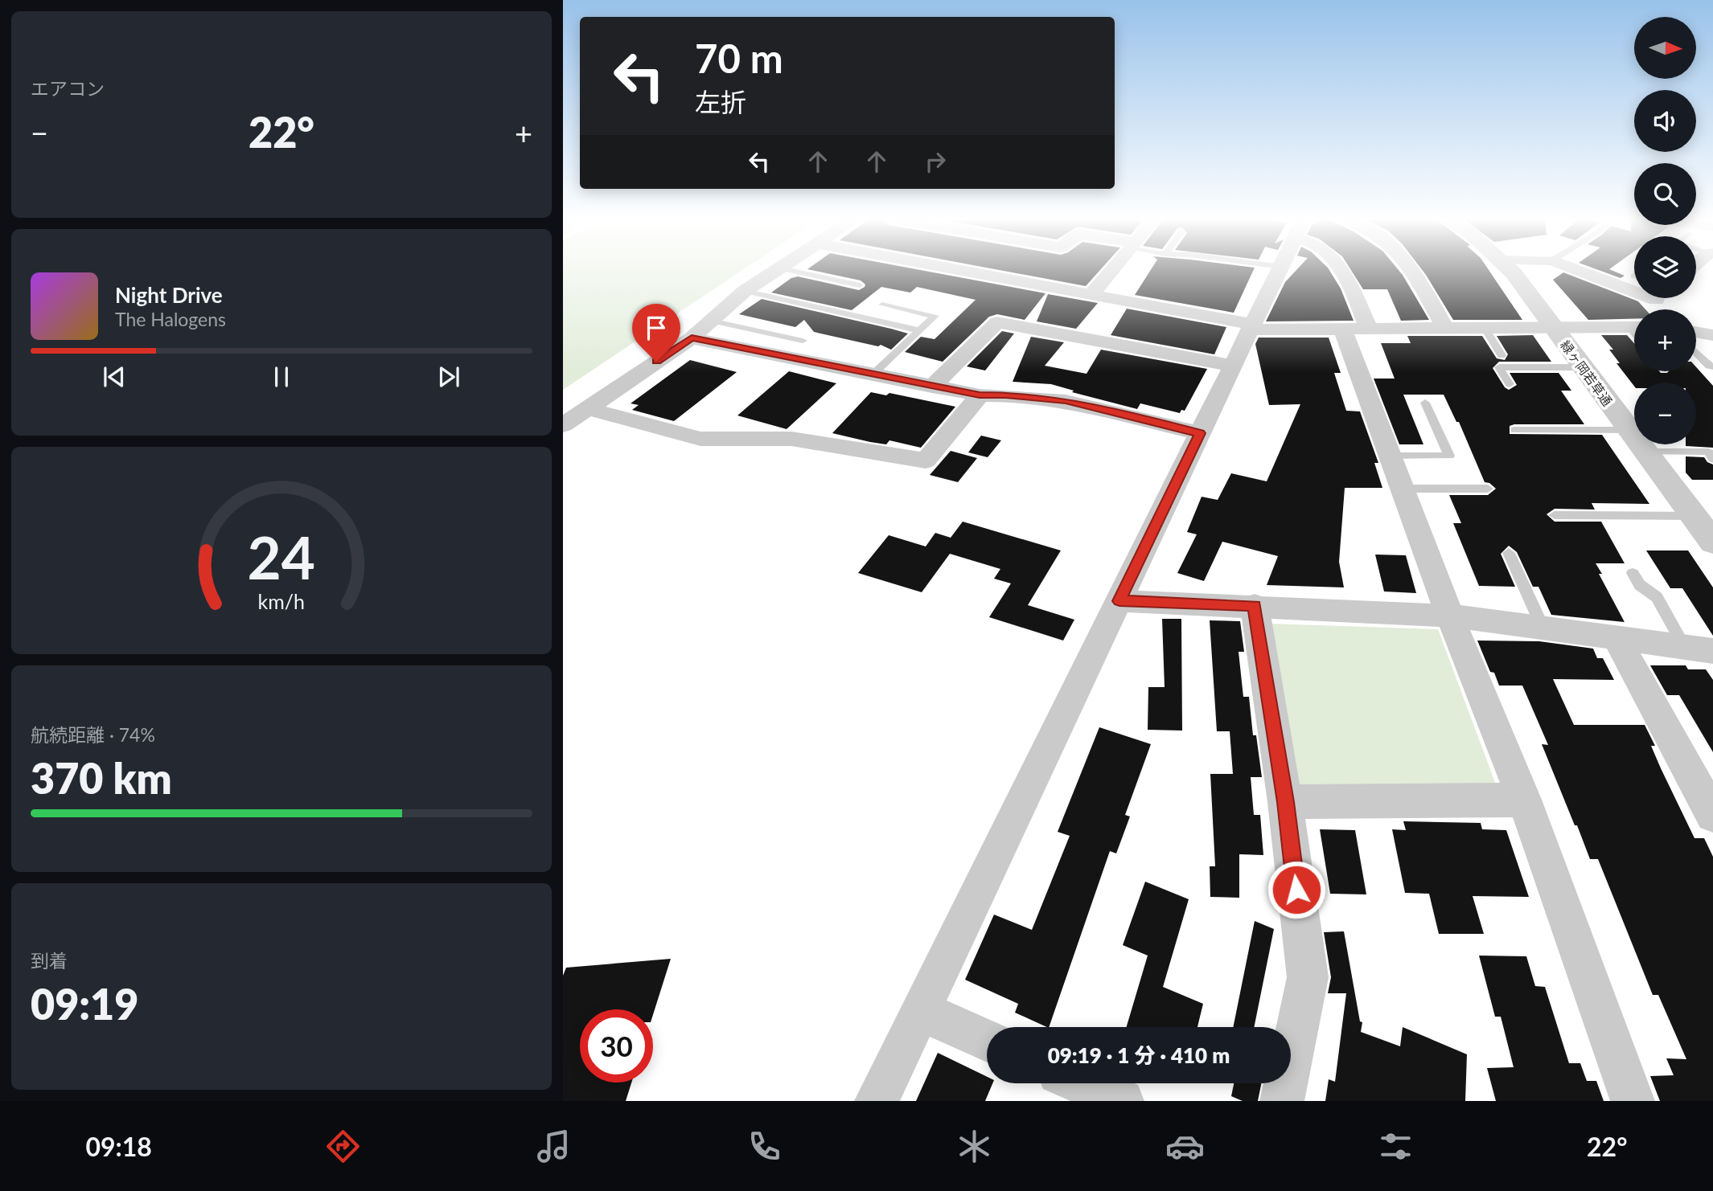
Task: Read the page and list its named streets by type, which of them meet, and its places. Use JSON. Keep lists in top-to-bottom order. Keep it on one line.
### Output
{"streets":{"street":["緑ヶ岡若草通"]},"north":"right","page":{"tile":["エアコン",["航続距離 · 74%","370 km"],["到着","09:19"]],"map_buttons":["+","−"],"turn":["70 m","左折"],"heat":["−","22°","+"],"song":["Night Drive","The Halogens"],"limit":"30","trip":"09:19 · 1 分 · 410 m","tabs":["09:18","22°"],"gauge":["24","km/h"]}}
